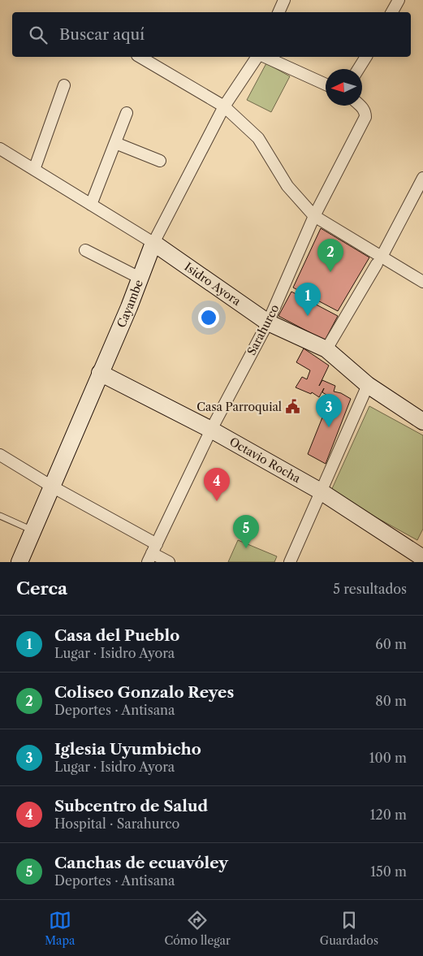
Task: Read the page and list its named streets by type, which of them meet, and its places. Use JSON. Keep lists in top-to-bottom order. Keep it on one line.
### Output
{"streets":{"street":["Isidro Ayora","Cayambe","Sarahurco","Octavio Rocha"]},"crossings":[["Isidro Ayora","Cayambe"],["Isidro Ayora","Sarahurco"],["Cayambe","Octavio Rocha"],["Sarahurco","Octavio Rocha"]],"places":{"public building":["Casa Parroquial"]},"north":"left","page":{"search":"Buscar aquí","pins":["2","1","3","4","5"],"heading":["Cerca","5 resultados"],"list":[{"mark":"1","name":"Casa del Pueblo","note":"Lugar · Isidro Ayora","value":"60 m"},{"mark":"2","name":"Coliseo Gonzalo Reyes","note":"Deportes · Antisana","value":"80 m"},{"mark":"3","name":"Iglesia Uyumbicho","note":"Lugar · Isidro Ayora","value":"100 m"},{"mark":"4","name":"Subcentro de Salud","note":"Hospital · Sarahurco","value":"120 m"},{"mark":"5","name":"Canchas de ecuavóley","note":"Deportes · Antisana","value":"150 m"}],"nav":["Mapa","Cómo llegar","Guardados"]}}
